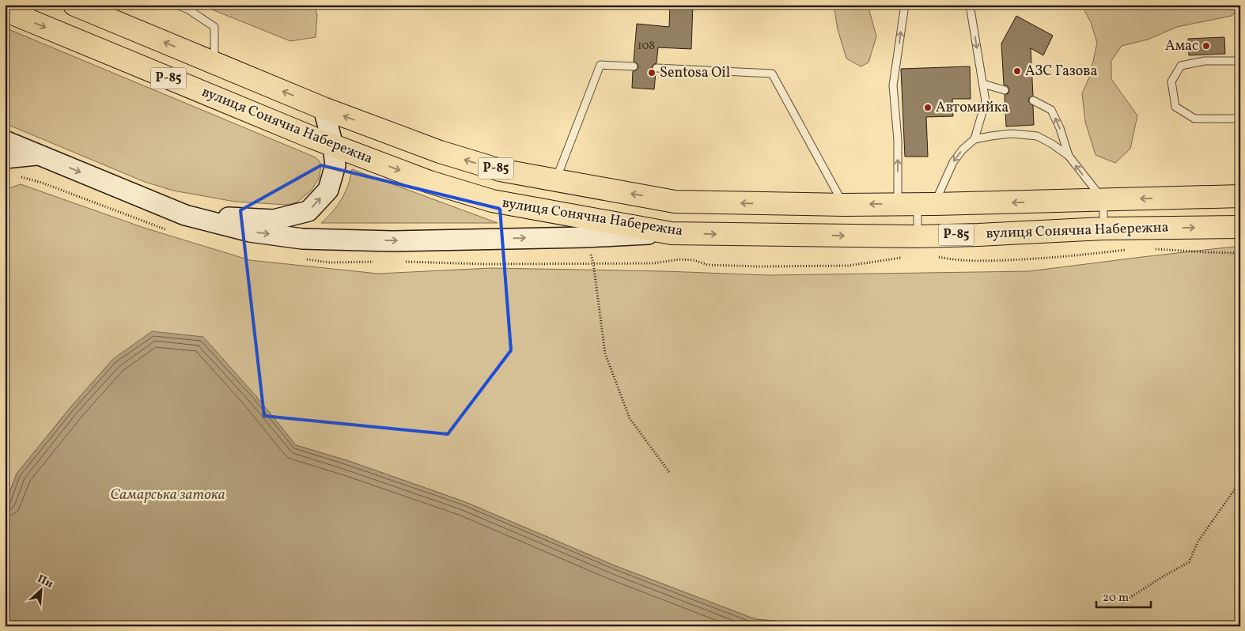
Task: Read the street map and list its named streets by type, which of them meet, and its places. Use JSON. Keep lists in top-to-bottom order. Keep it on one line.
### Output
{"streets":{"main road":["Р-85","вулиця Сонячна Набережна"]},"water":["Самарська затока"],"places":["Амас","АЗС Газова","Sentosa Oil","Автомийка"],"house_numbers":["108"],"scale_bar":"20 m","north":"top right"}
